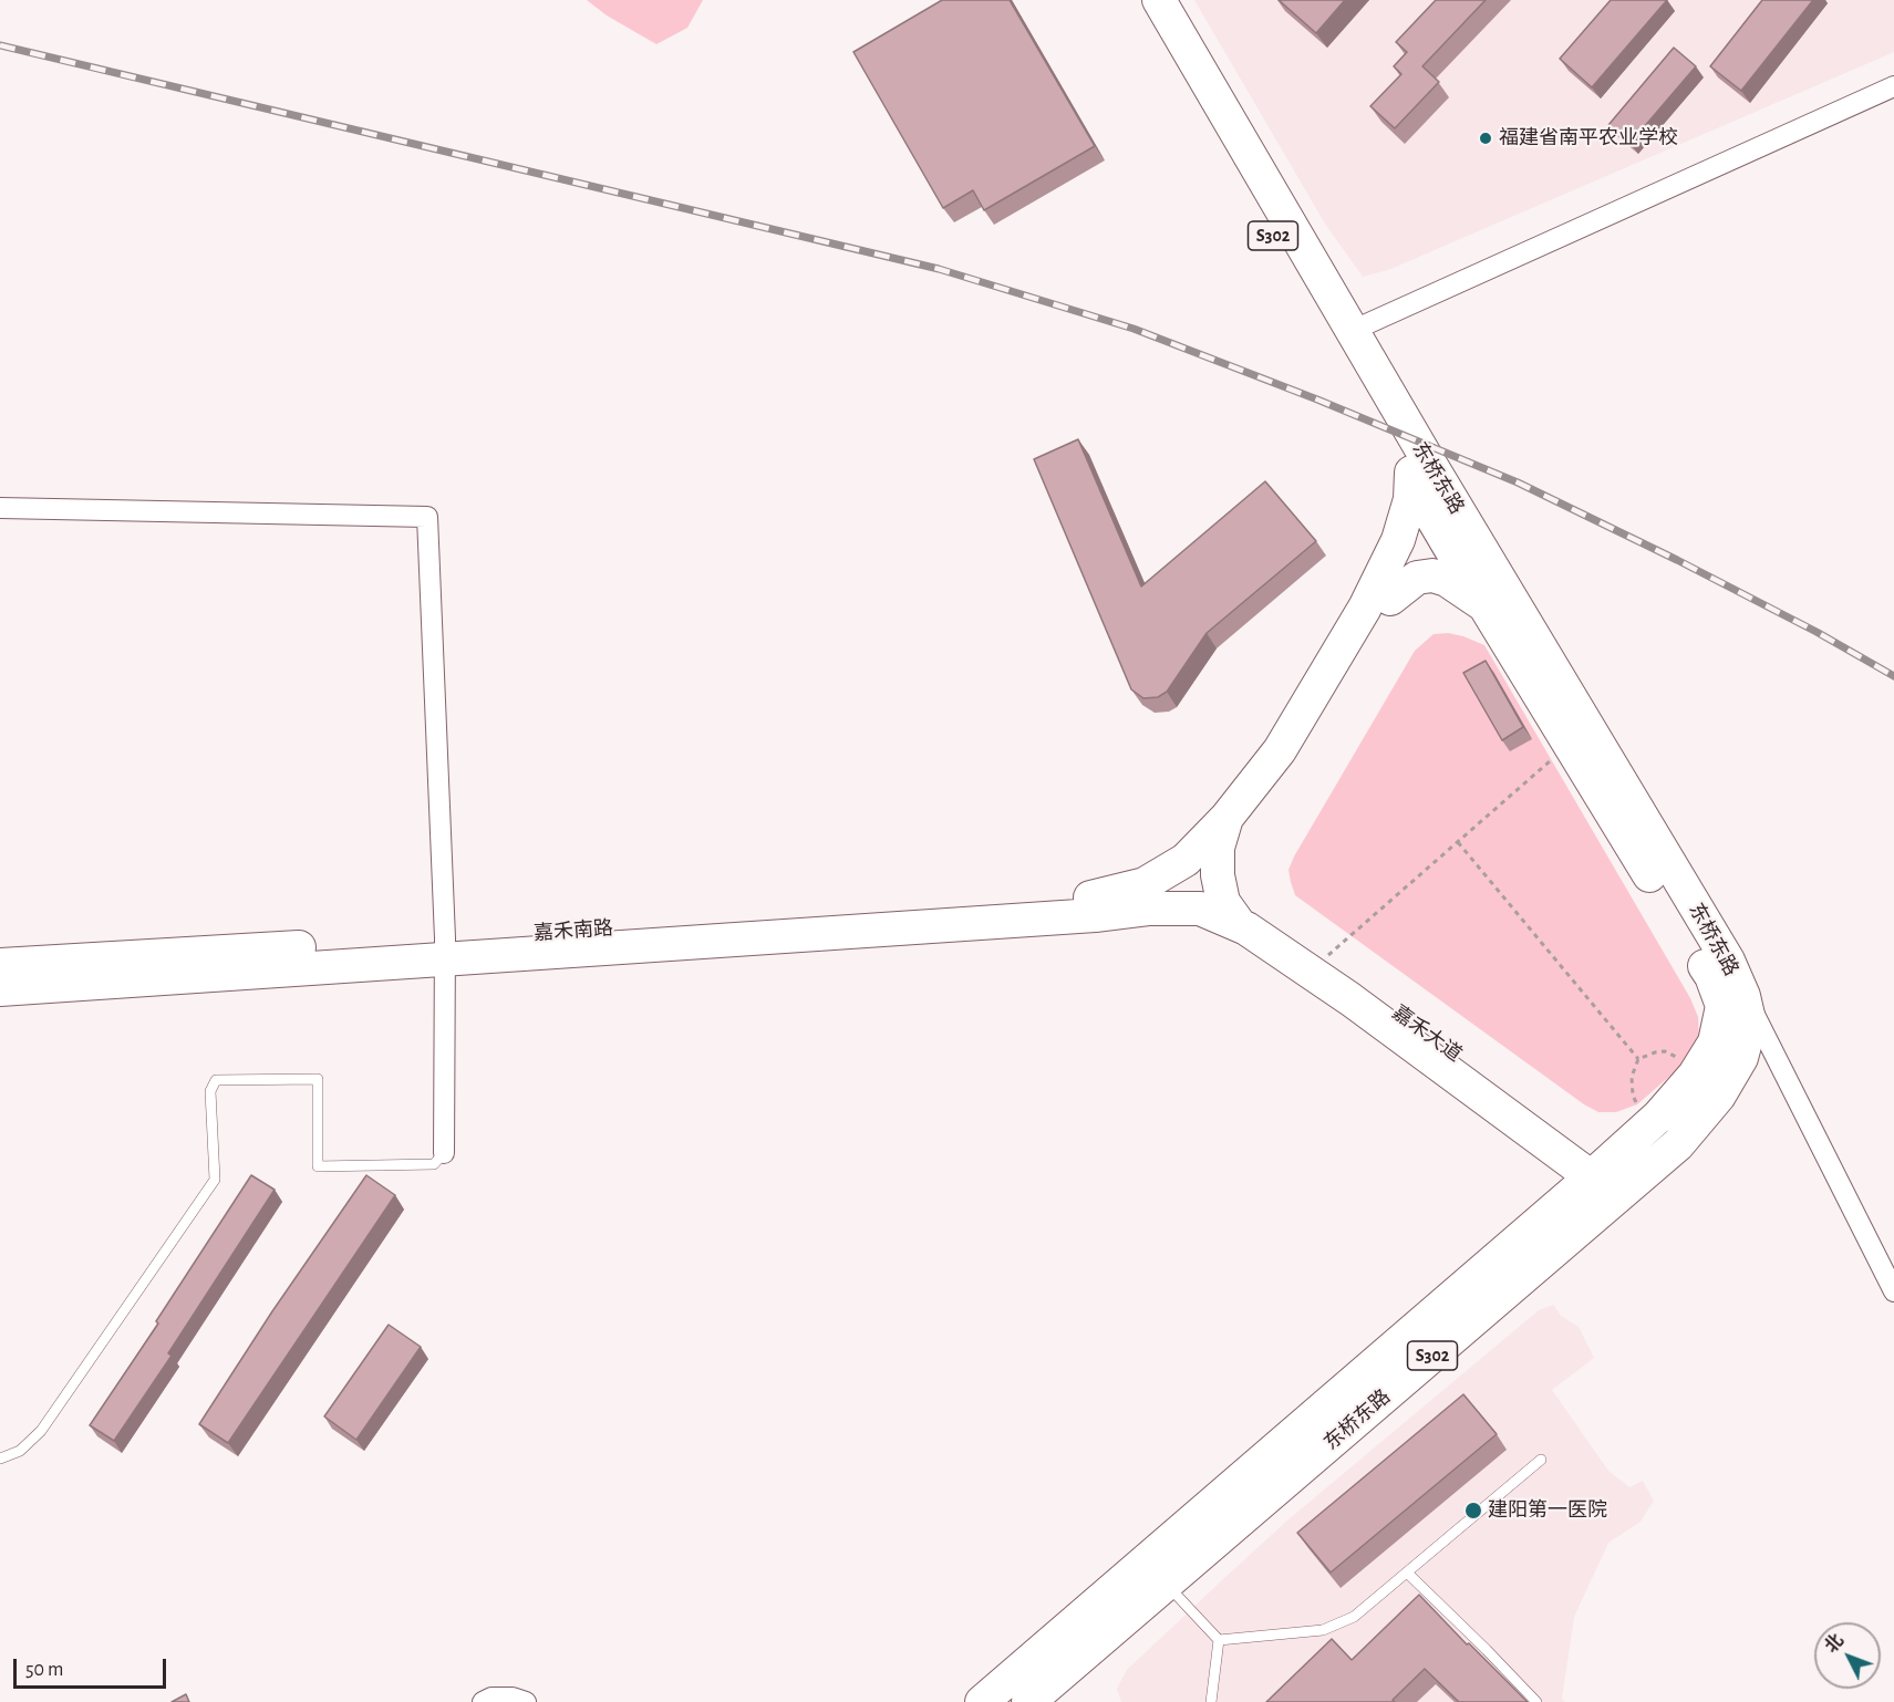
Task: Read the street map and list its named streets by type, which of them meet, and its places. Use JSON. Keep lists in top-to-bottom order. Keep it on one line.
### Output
{"streets":{"main road":["S302","东桥东路","嘉禾南路","嘉禾大道"]},"crossings":[["东桥东路","嘉禾大道"]],"places":["福建省南平农业学校","建阳第一医院"],"scale_bar":"50 m","north":"top left"}
